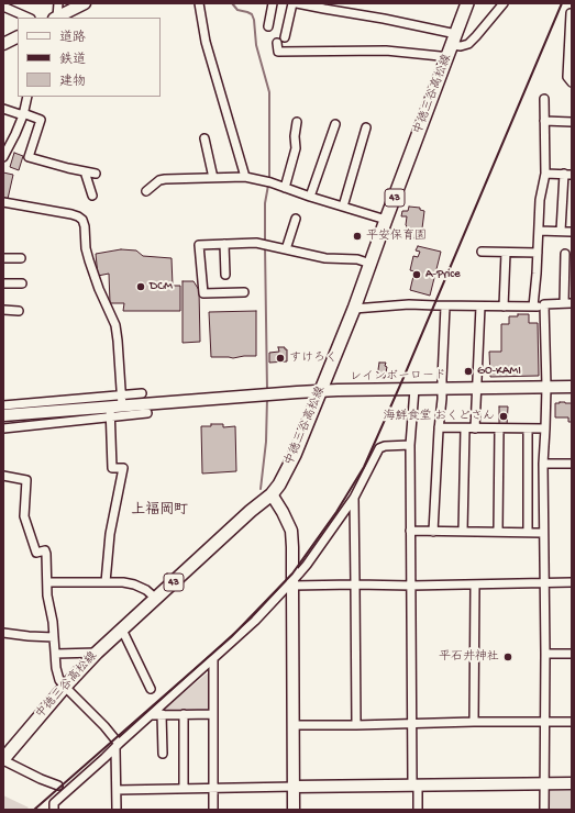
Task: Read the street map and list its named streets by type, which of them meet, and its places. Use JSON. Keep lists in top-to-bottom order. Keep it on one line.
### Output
{"streets":{"main road":["中徳三谷高松線","43"],"street":["レインボーロード"]},"crossings":[["中徳三谷高松線","レインボーロード"]],"districts":["上福岡町"],"places":["平安保育園","A-Price","DCM","すけろく","GO-KAMI","海鮮食堂 おくどさん","平石井神社"],"legend":["道路","鉄道","建物"]}
